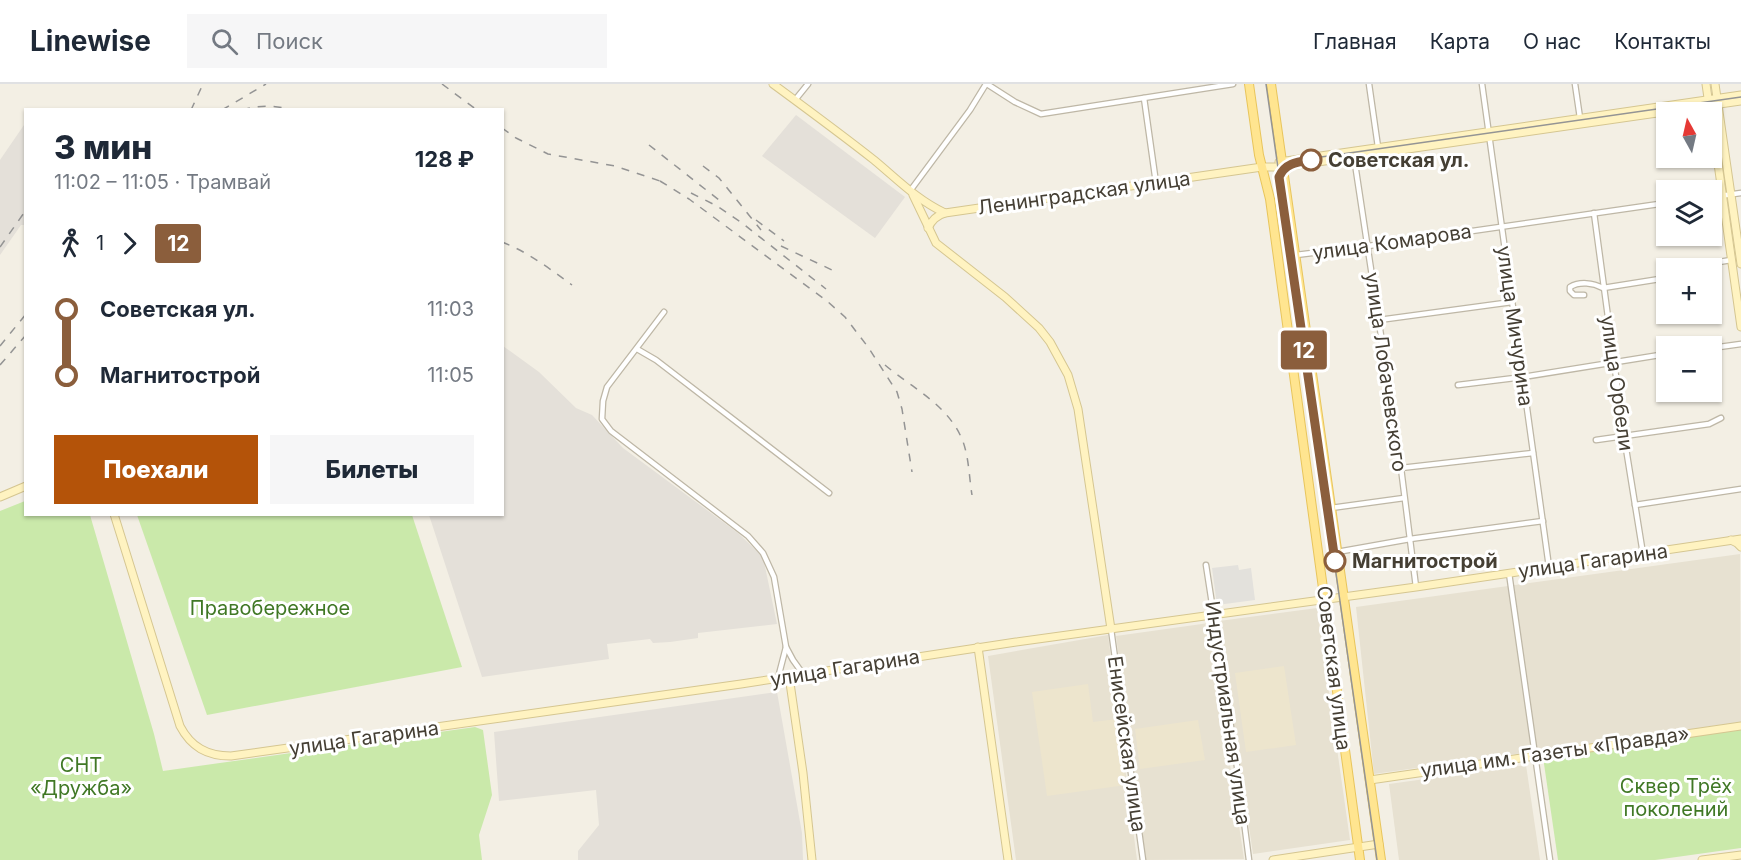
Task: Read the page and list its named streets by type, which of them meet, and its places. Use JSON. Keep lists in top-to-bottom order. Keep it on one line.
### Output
{"streets":{"main road":["Ленинградская улица","улица Гагарина","Советская улица","улица им. Газеты «Правда»"],"street":["улица Комарова","улица Мичурина","улица Лобачевского","улица Орбели","Индустриальная улица","Енисейская улица"]},"crossings":[["Ленинградская улица","улица Мичурина"],["Ленинградская улица","улица Лобачевского"],["Ленинградская улица","Советская улица"],["улица Комарова","улица Мичурина"],["улица Комарова","улица Лобачевского"],["улица Комарова","улица Орбели"],["улица Комарова","Советская улица"],["улица Мичурина","улица Гагарина"],["улица Лобачевского","улица Гагарина"],["улица Орбели","улица Гагарина"],["улица Гагарина","Советская улица"],["улица Гагарина","Индустриальная улица"],["улица Гагарина","Енисейская улица"],["Советская улица","улица им. Газеты «Правда»"]],"parks":["Правобережное","СНТ «Дружба»","Сквер Трёх поколений"],"places":["Советская ул.","Магнитострой"],"lines":["tram line 12"],"north":"top","page":{"header":"Linewise","search":"Поиск","nav":["Главная","Карта","О нас","Контакты"],"on_map":"12","map_buttons":["+","−"],"heading":["3 мин","11:02 – 11:05 · Трамвай","128 ₽"],"legs":["1","12"],"list":[{"name":"Советская ул.","value":"11:03"},{"name":"Магнитострой","value":"11:05"}],"buttons":["Поехали","Билеты"]}}
